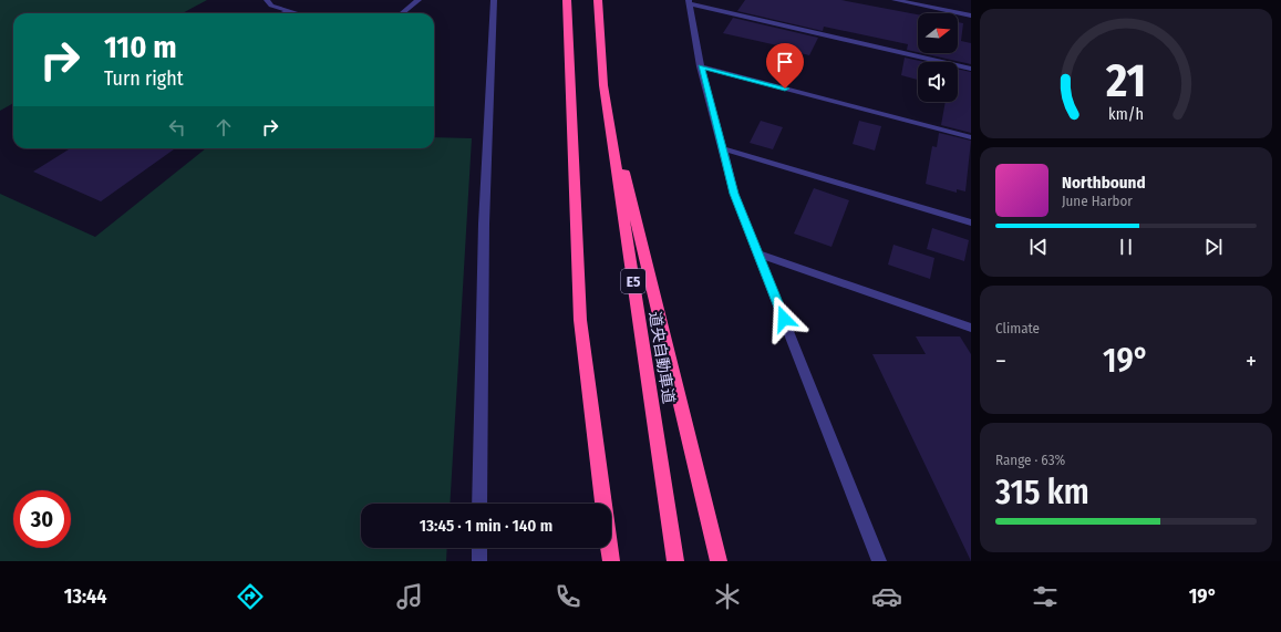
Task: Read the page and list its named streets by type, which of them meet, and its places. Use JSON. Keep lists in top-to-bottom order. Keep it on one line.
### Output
{"streets":{"highway":["E5","道央自動車道"]},"north":"right","page":{"turn":["110 m","Turn right"],"song":["Northbound","June Harbor"],"tile":["Climate",["Range · 63%","315 km"]],"heat":["−","19°","+"],"limit":"30","trip":"13:45 · 1 min · 140 m","tabs":["13:44","19°"],"gauge":["21","km/h"]}}
